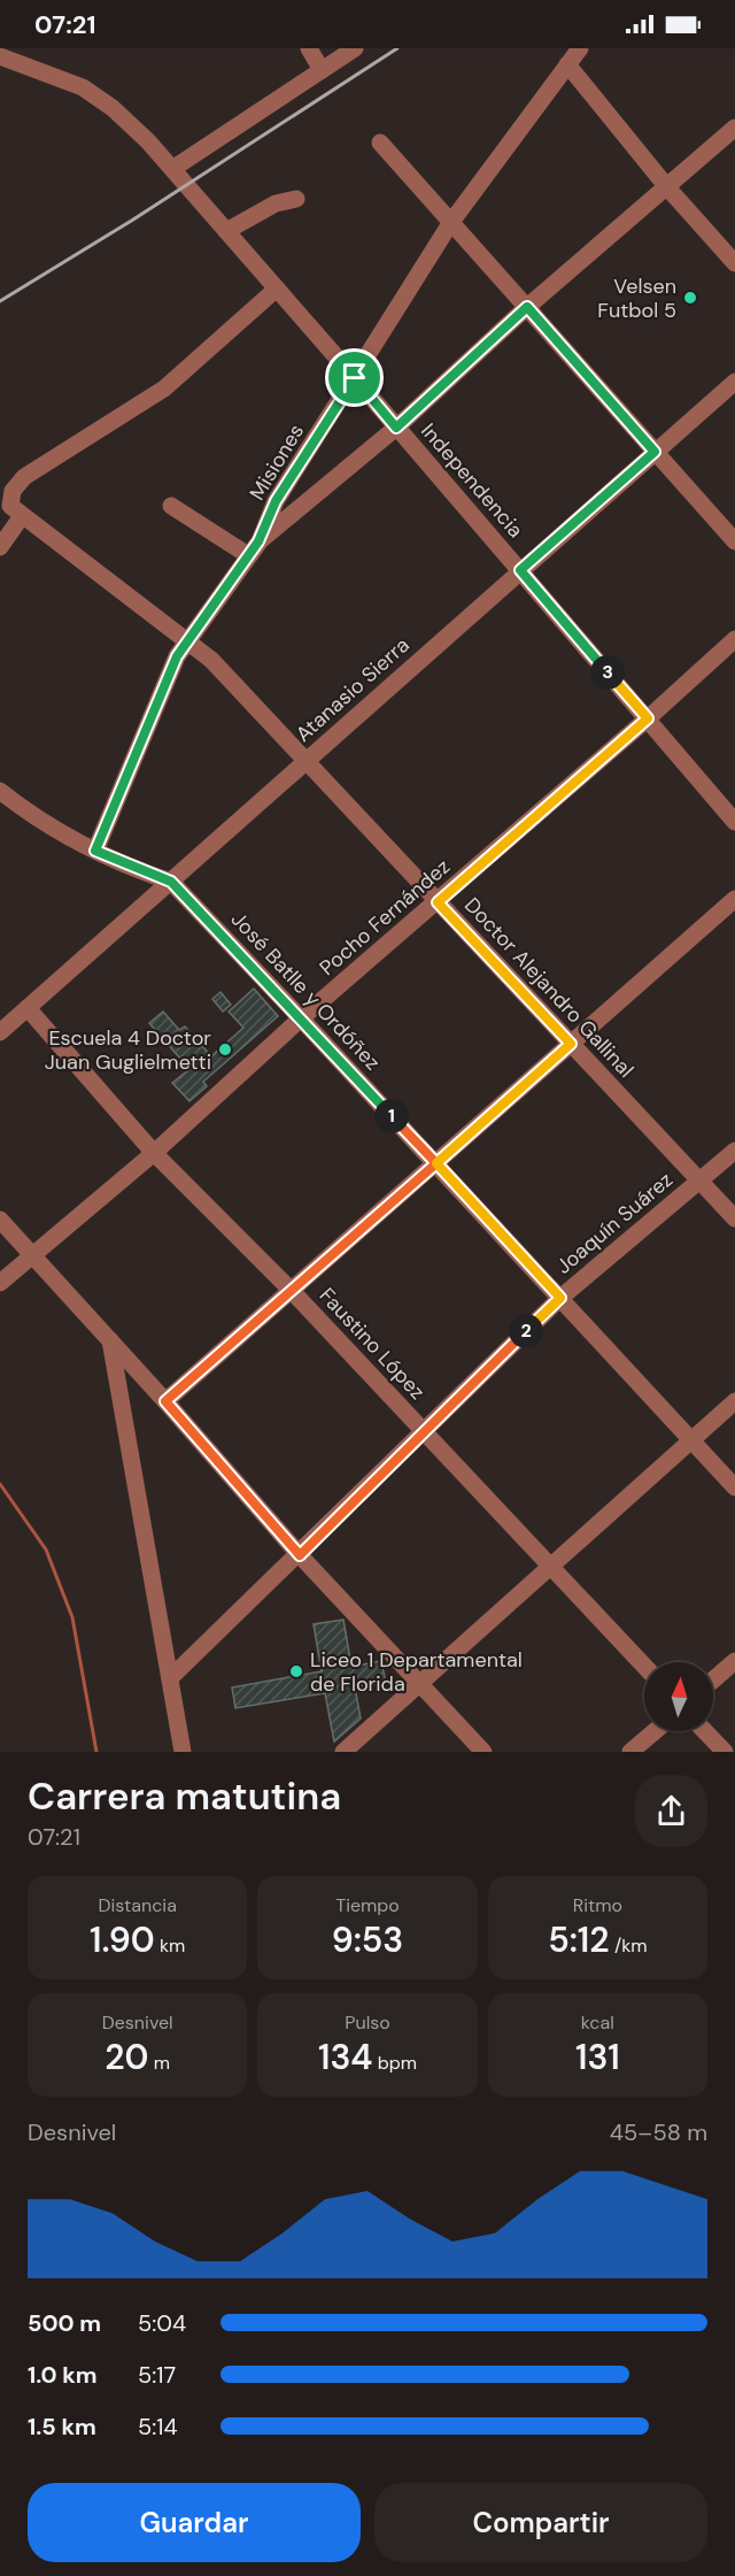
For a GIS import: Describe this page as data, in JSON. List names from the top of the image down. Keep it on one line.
{"streets":{"street":["Misiones","Independencia","Atanasio Sierra","Pocho Fernández","Doctor Alejandro Gallinal","José Batlle y Ordóñez","Joaquín Suárez","Faustino López"]},"crossings":[["Misiones","Independencia"],["Misiones","Doctor Alejandro Gallinal"],["Misiones","José Batlle y Ordóñez"],["Independencia","Atanasio Sierra"],["Independencia","Pocho Fernández"],["Atanasio Sierra","Doctor Alejandro Gallinal"],["Atanasio Sierra","José Batlle y Ordóñez"],["Atanasio Sierra","Faustino López"],["Pocho Fernández","Doctor Alejandro Gallinal"],["Pocho Fernández","José Batlle y Ordóñez"],["Pocho Fernández","Faustino López"],["Doctor Alejandro Gallinal","Joaquín Suárez"],["José Batlle y Ordóñez","Joaquín Suárez"],["Joaquín Suárez","Faustino López"]],"places":["Velsen Futbol 5","Escuela 4 Doctor Juan Guglielmetti","Liceo 1 Departamental de Florida"],"north":"top","page":{"status":"07:21","pins":["3","1","2"],"heading":["Carrera matutina","07:21"],"stats":[["Distancia","1.90 km"],["Tiempo","9:53"],["Ritmo","5:12 /km"],["Desnivel","20 m"],["Pulso","134 bpm"],["kcal","131"]],"chart":["Desnivel","45–58 m"],"list":[{"name":"500 m","note":"5:04"},{"name":"1.0 km","note":"5:17"},{"name":"1.5 km","note":"5:14"}],"buttons":["Guardar","Compartir"]}}
